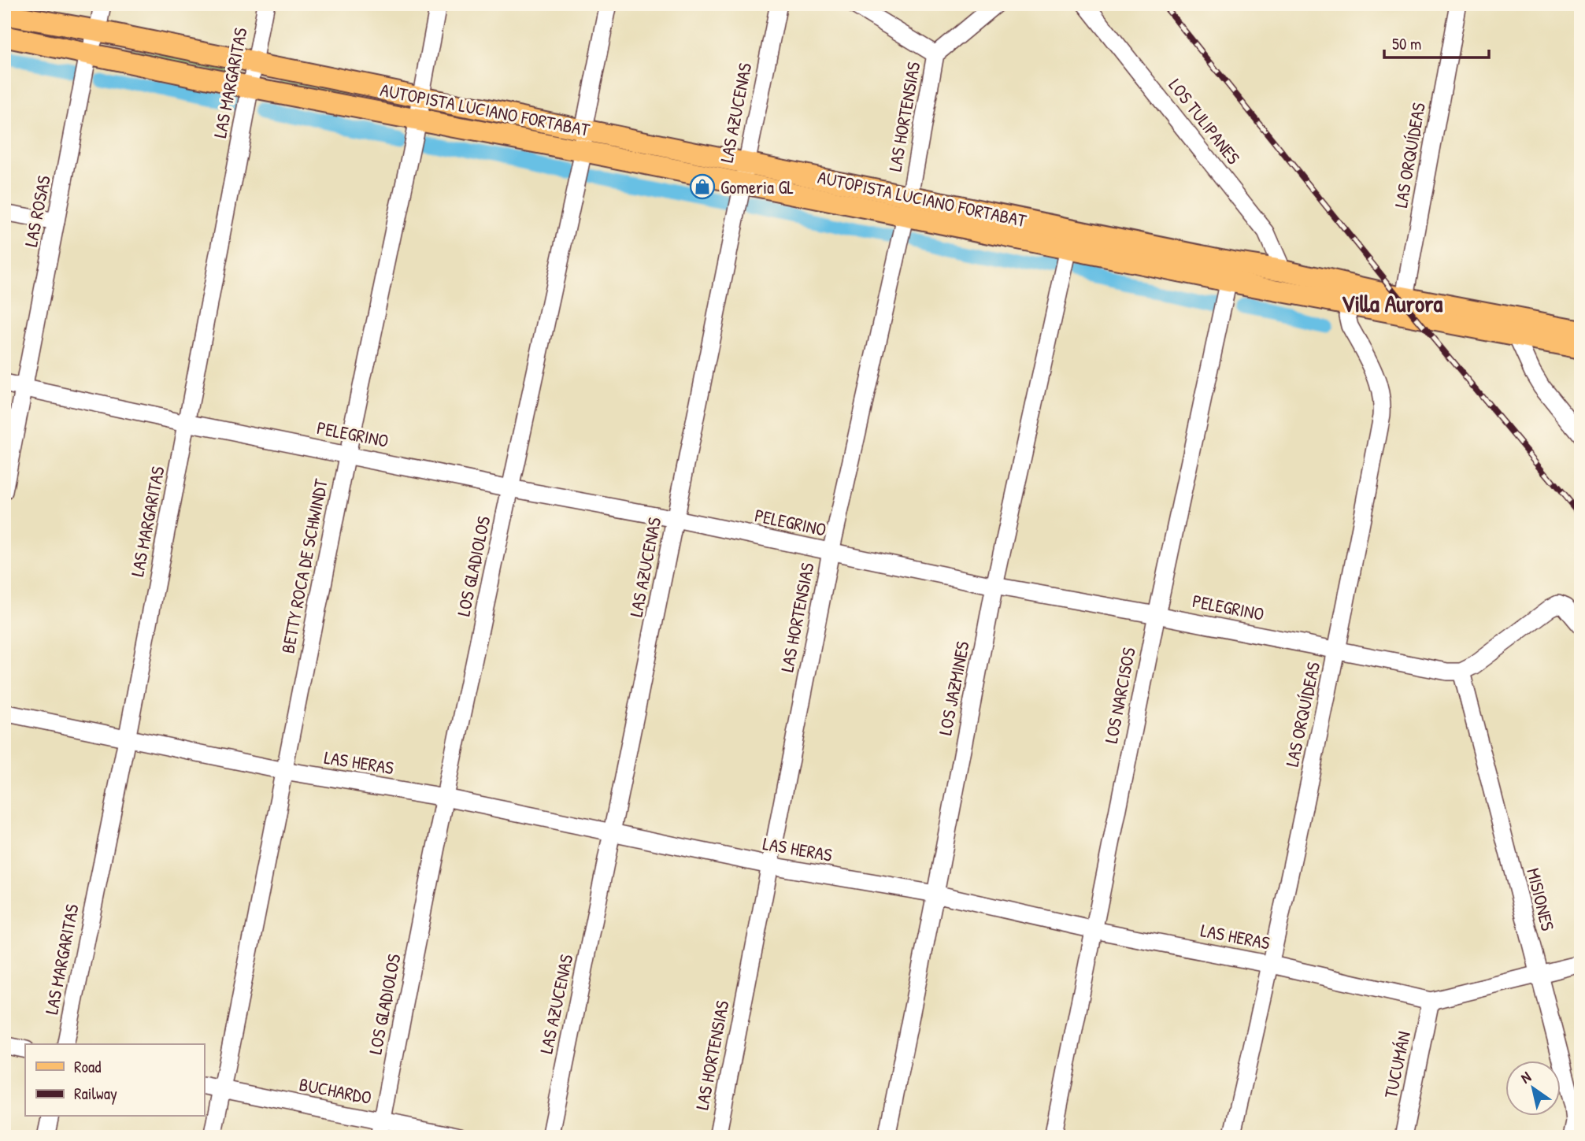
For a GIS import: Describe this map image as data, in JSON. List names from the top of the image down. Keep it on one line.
{"streets":{"main road":["AUTOPISTA LUCIANO FORTABAT"],"street":["LAS MARGARITAS","LAS AZUCENAS","LAS HORTENSIAS","LOS TULIPANES","LAS ORQUÍDEAS","LAS ROSAS","PELEGRINO","BETTY ROCA DE SCHWINDT","LOS GLADIOLOS","LOS JAZMINES","LOS NARCISOS","LAS HERAS","MISIONES","TUCUMÁN","BUCHARDO"]},"crossings":[["LAS MARGARITAS","AUTOPISTA LUCIANO FORTABAT"],["LAS MARGARITAS","PELEGRINO"],["LAS MARGARITAS","LAS HERAS"],["AUTOPISTA LUCIANO FORTABAT","LAS AZUCENAS"],["AUTOPISTA LUCIANO FORTABAT","LAS HORTENSIAS"],["AUTOPISTA LUCIANO FORTABAT","LOS TULIPANES"],["AUTOPISTA LUCIANO FORTABAT","LAS ORQUÍDEAS"],["AUTOPISTA LUCIANO FORTABAT","LAS ROSAS"],["AUTOPISTA LUCIANO FORTABAT","BETTY ROCA DE SCHWINDT"],["AUTOPISTA LUCIANO FORTABAT","LOS GLADIOLOS"],["AUTOPISTA LUCIANO FORTABAT","LOS JAZMINES"],["AUTOPISTA LUCIANO FORTABAT","LOS NARCISOS"],["LAS AZUCENAS","PELEGRINO"],["LAS AZUCENAS","LAS HERAS"],["LAS HORTENSIAS","PELEGRINO"],["LAS HORTENSIAS","LAS HERAS"],["LAS ORQUÍDEAS","PELEGRINO"],["LAS ORQUÍDEAS","LAS HERAS"],["LAS ROSAS","PELEGRINO"],["PELEGRINO","BETTY ROCA DE SCHWINDT"],["PELEGRINO","LOS GLADIOLOS"],["PELEGRINO","LOS JAZMINES"],["PELEGRINO","LOS NARCISOS"],["PELEGRINO","MISIONES"],["BETTY ROCA DE SCHWINDT","LAS HERAS"],["BETTY ROCA DE SCHWINDT","BUCHARDO"],["LOS GLADIOLOS","LAS HERAS"],["LOS GLADIOLOS","BUCHARDO"],["LOS JAZMINES","LAS HERAS"],["LOS NARCISOS","LAS HERAS"],["LAS HERAS","MISIONES"],["LAS HERAS","TUCUMÁN"]],"districts":["Villa Aurora"],"places":{"shop":["Gomeria GL"]},"legend":["Road","Railway"],"scale_bar":"50 m","north":"top left"}
